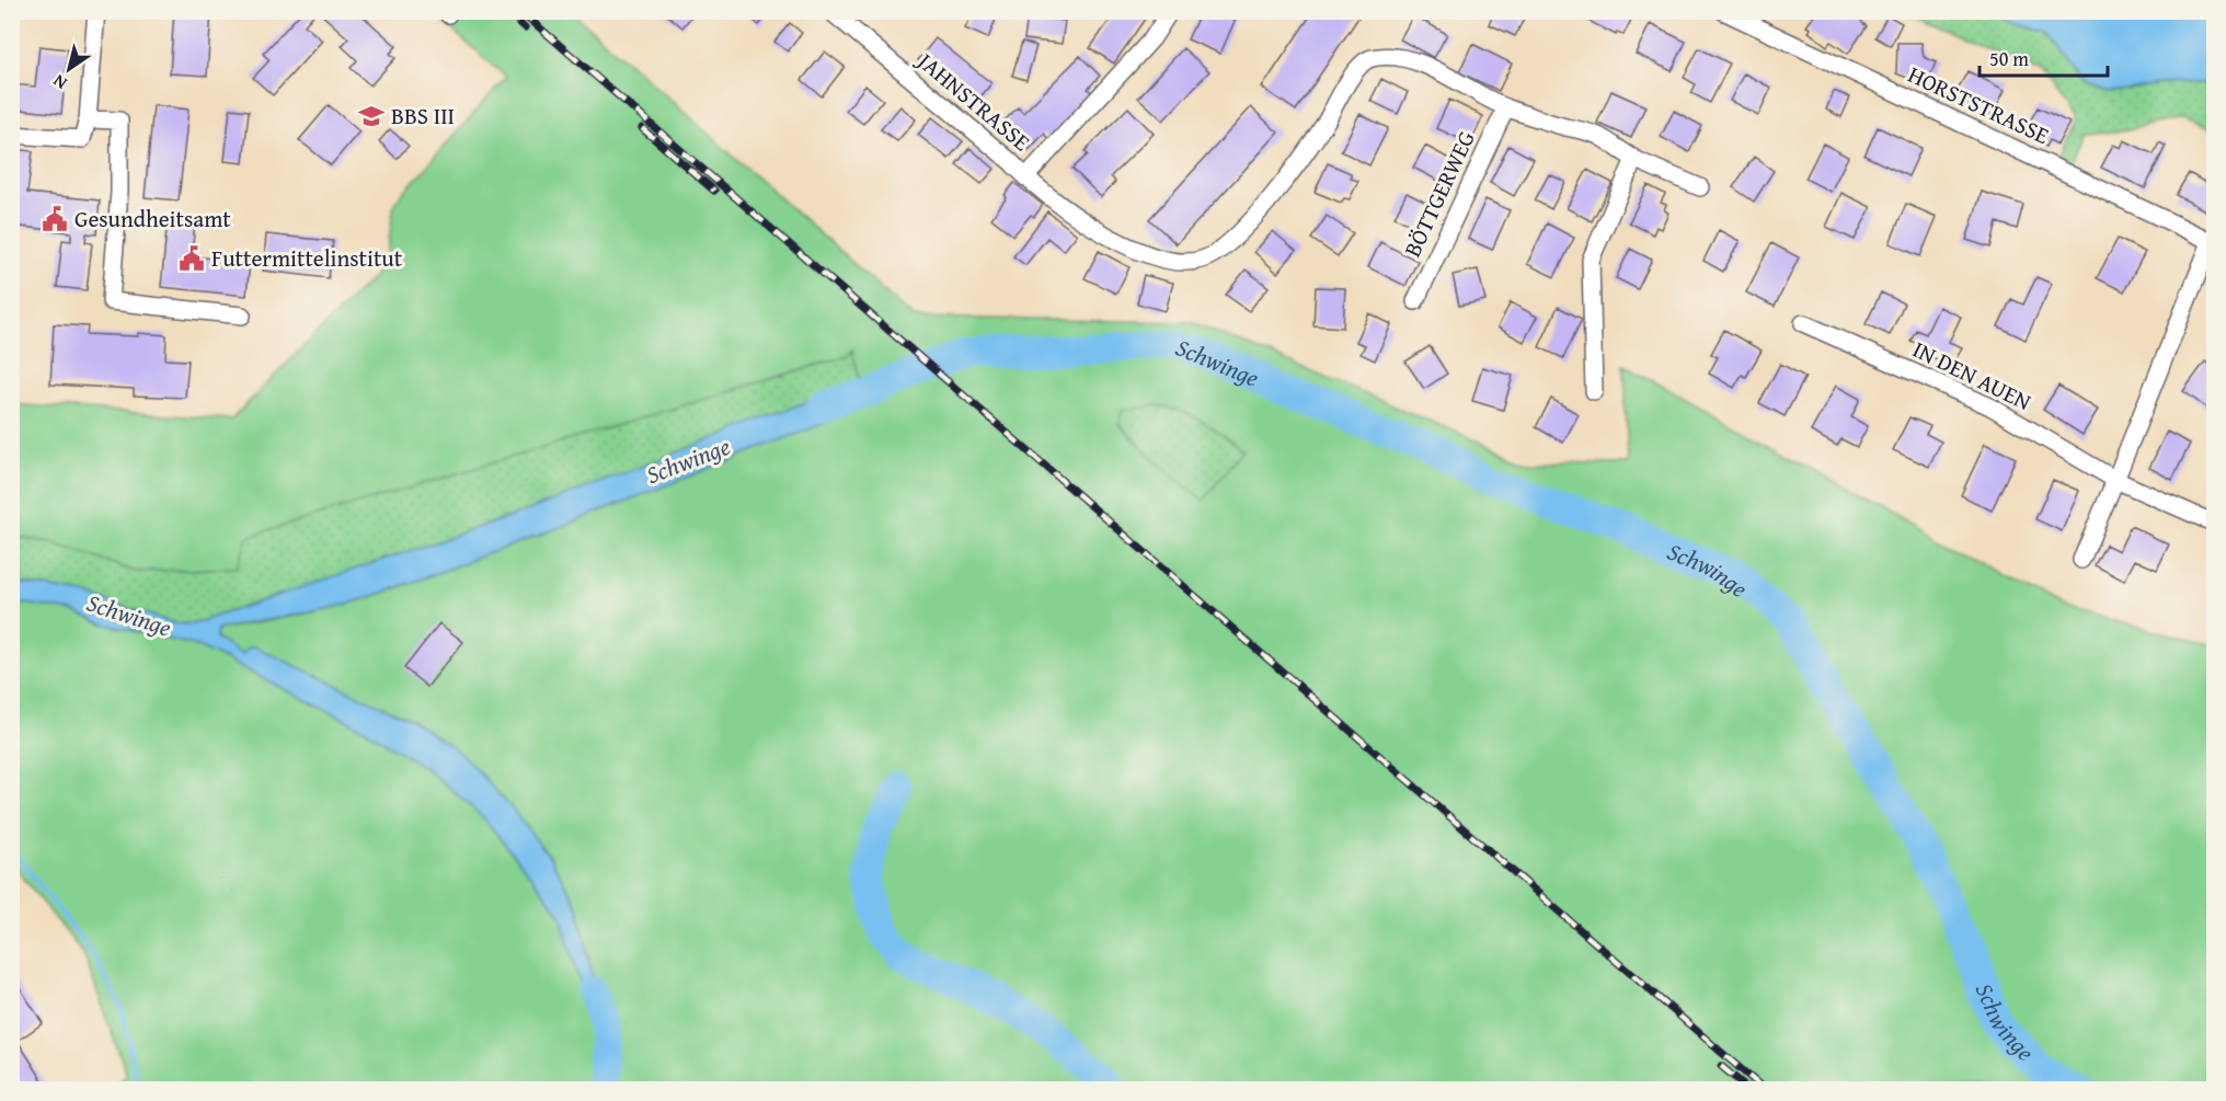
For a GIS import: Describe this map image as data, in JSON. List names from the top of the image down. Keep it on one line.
{"streets":{"street":["JAHNSTRASSE","HORSTSTRASSE","BÖTTGERWEG","IN DEN AUEN"]},"crossings":[["JAHNSTRASSE","BÖTTGERWEG"]],"water":["Schwinge"],"places":{"school or university":["BBS III"],"public building":["Gesundheitsamt","Futtermittelinstitut"]},"scale_bar":"50 m","north":"bottom left"}
